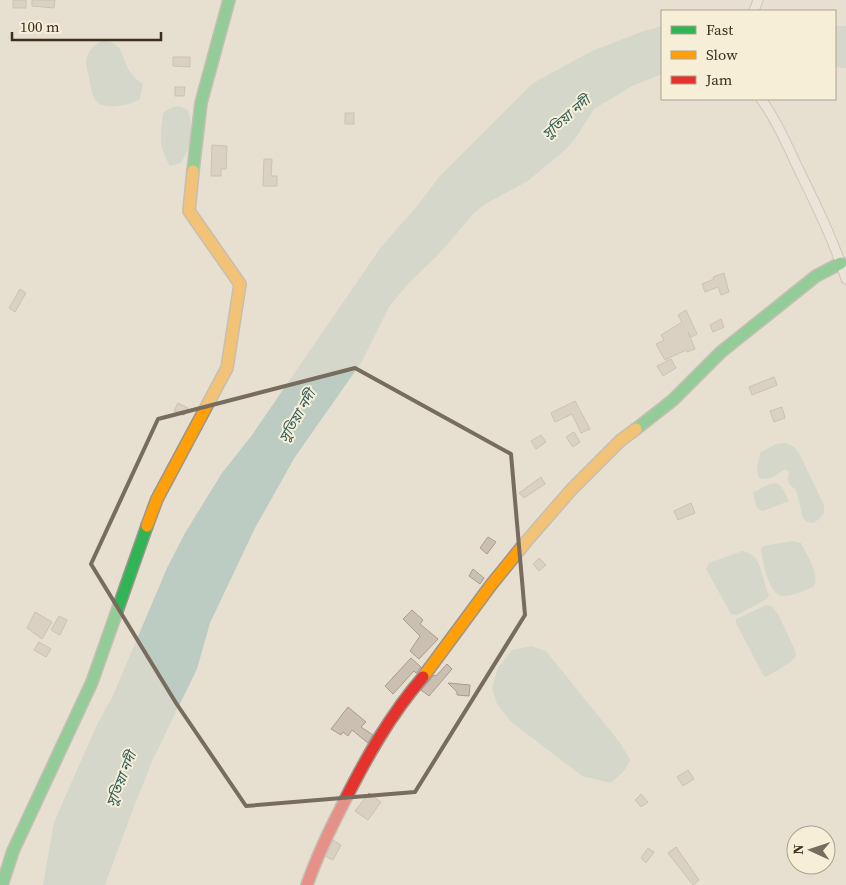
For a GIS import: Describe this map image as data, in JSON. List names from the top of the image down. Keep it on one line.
{"water":["সুতিয়া নদী"],"legend":["Fast","Slow","Jam"],"scale_bar":"100 m","north":"left"}
